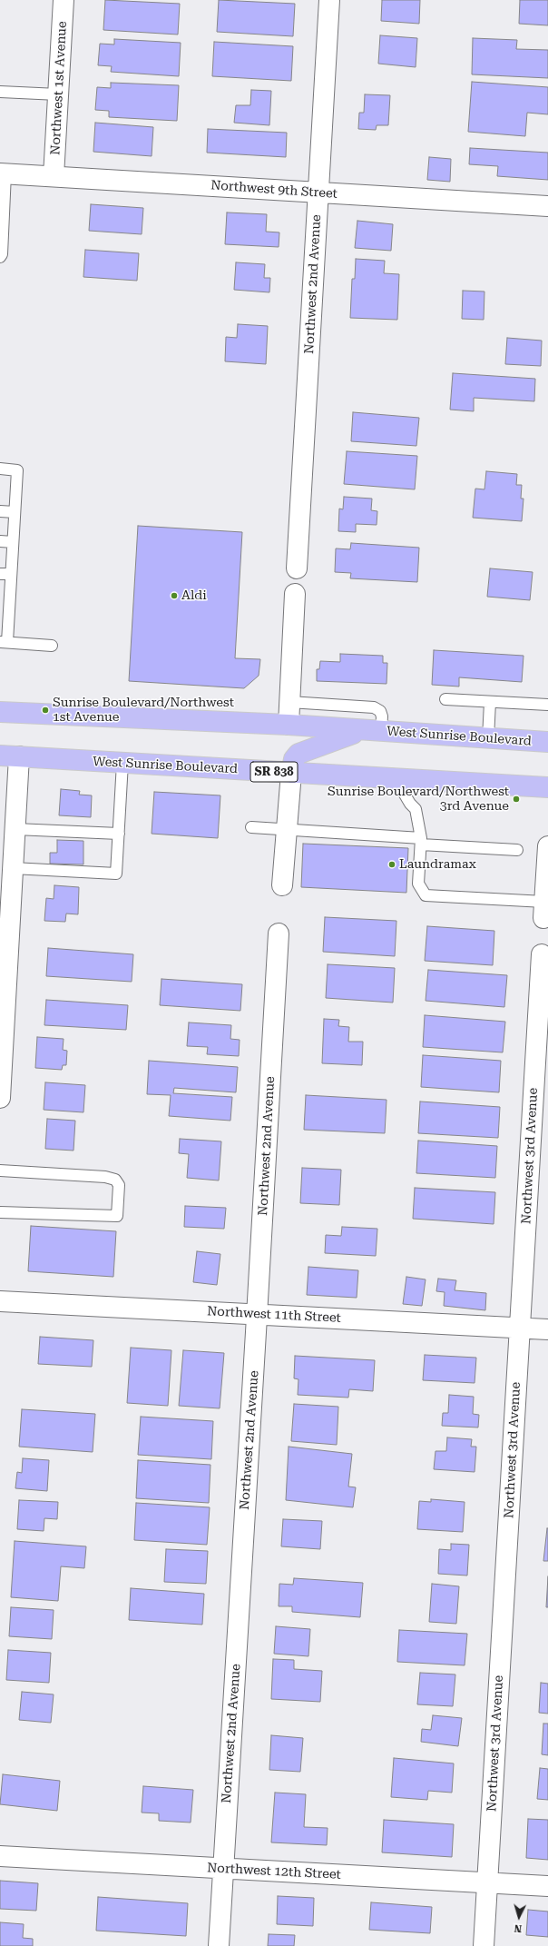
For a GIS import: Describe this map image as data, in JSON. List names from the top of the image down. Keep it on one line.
{"streets":{"main road":["West Sunrise Boulevard","SR 838"],"street":["Northwest 1st Avenue","Northwest 9th Street","Northwest 2nd Avenue","Northwest 3rd Avenue","Northwest 11th Street","Northwest 12th Street"]},"crossings":[["Northwest 1st Avenue","Northwest 9th Street"],["Northwest 9th Street","Northwest 2nd Avenue"],["Northwest 2nd Avenue","Northwest 11th Street"],["Northwest 2nd Avenue","Northwest 12th Street"],["Northwest 3rd Avenue","Northwest 11th Street"],["Northwest 3rd Avenue","Northwest 12th Street"]],"places":["Aldi","Sunrise Boulevard/Northwest 1st Avenue","Sunrise Boulevard/Northwest 3rd Avenue","Laundramax"],"north":"bottom"}
